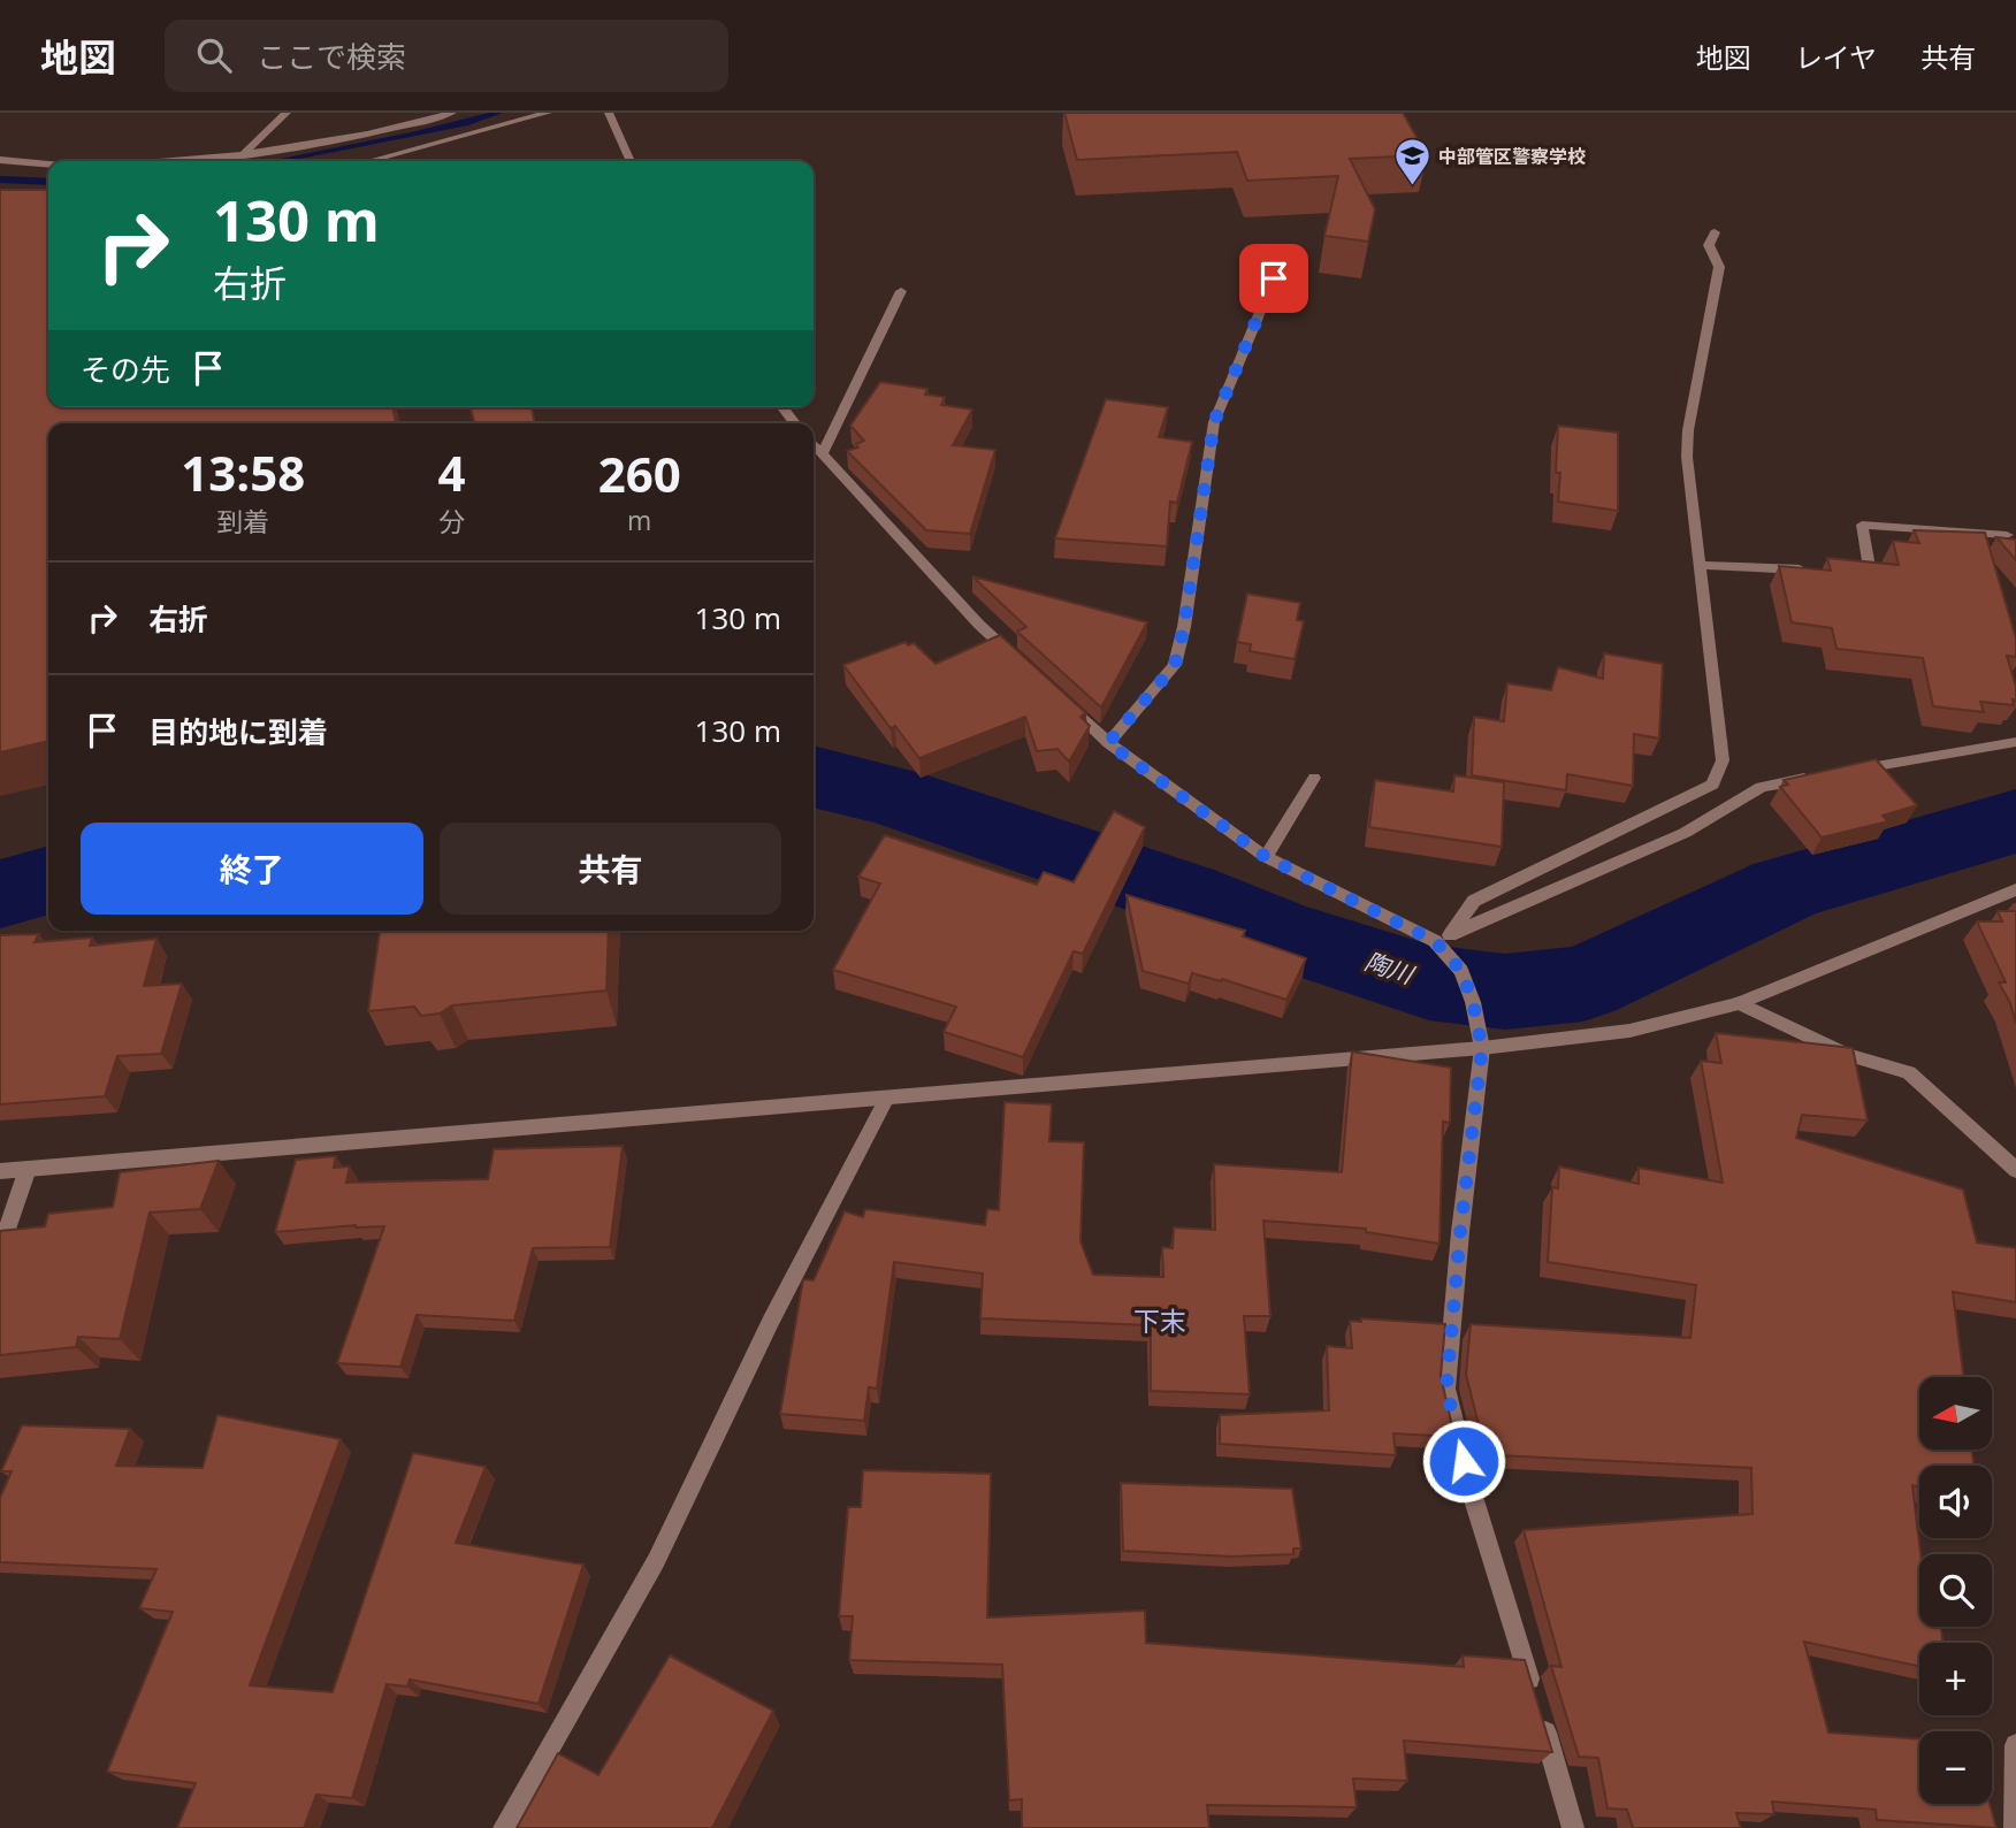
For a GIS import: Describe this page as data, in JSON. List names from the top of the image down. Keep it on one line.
{"districts":["下末"],"water":["陶川"],"places":{"school or university":["中部管区警察学校"]},"north":"left","page":{"header":"地図","search":"ここで検索","nav":["地図","レイヤ","共有"],"turn":["130 m","右折"],"then":"その先","eta":["13:58","到着","4","分","260","m"],"list":[{"name":"右折","value":"130 m"},{"name":"目的地に到着","value":"130 m"}],"buttons":["終了","共有"],"map_buttons":["+","−"]}}
